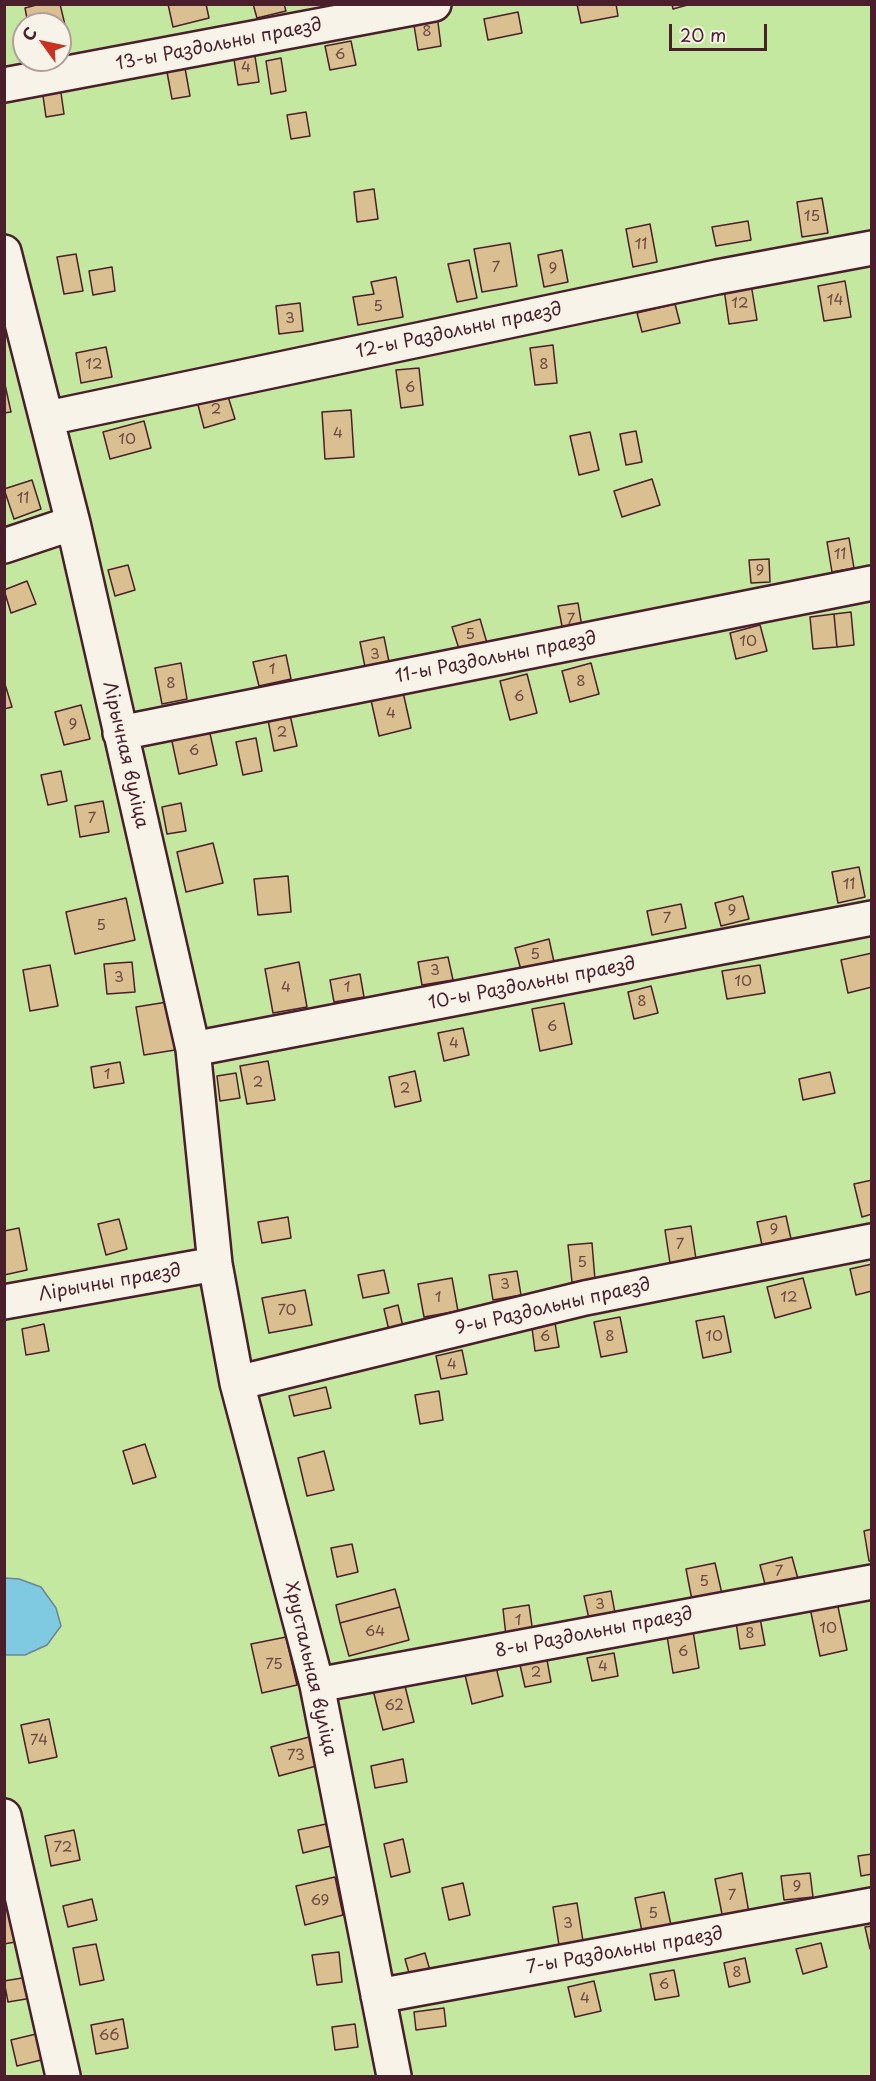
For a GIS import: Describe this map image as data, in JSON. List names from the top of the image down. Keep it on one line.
{"streets":{"street":["13-ы Раздольны праезд","12-ы Раздольны праезд","11-ы Раздольны праезд","Лірычная вуліца","10-ы Раздольны праезд","Лірычны праезд","9-ы Раздольны праезд","8-ы Раздольны праезд","Хрустальная вуліца","7-ы Раздольны праезд"]},"crossings":[["12-ы Раздольны праезд","Лірычная вуліца"],["11-ы Раздольны праезд","Лірычная вуліца"],["Лірычная вуліца","10-ы Раздольны праезд"],["Лірычная вуліца","Лірычны праезд"],["Лірычная вуліца","Хрустальная вуліца"],["Лірычны праезд","Хрустальная вуліца"],["9-ы Раздольны праезд","Хрустальная вуліца"],["8-ы Раздольны праезд","Хрустальная вуліца"],["Хрустальная вуліца","7-ы Раздольны праезд"]],"house_numbers":["8","6","4","15","11","7","9","14","12","5","3","12","8","6","2","4","10","11","11","9","7","5","10","3","1","8","8","6","4","9","2","6","7","11","9","7","5","5","3","3","10","4","1","8","6","4","1","2","2","9","7","5","3","1","12","70","6","8","10","4","7","5","3","1","10","64","8","6","75","4","2","62","74","73","72","9","7","69","5","3","8","6","4","66"],"scale_bar":"20 m","north":"top left"}
